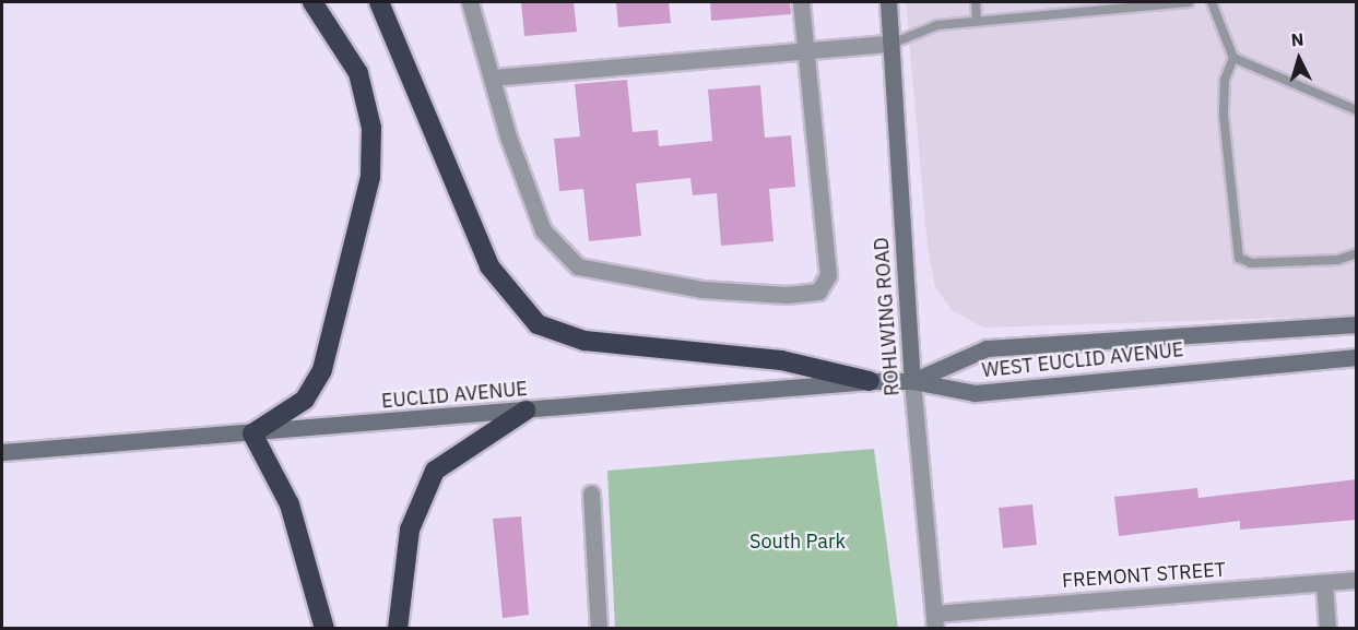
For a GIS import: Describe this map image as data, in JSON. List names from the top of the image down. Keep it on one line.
{"streets":{"main road":["ROHLWING ROAD","WEST EUCLID AVENUE","EUCLID AVENUE"],"street":["FREMONT STREET"]},"crossings":[["ROHLWING ROAD","WEST EUCLID AVENUE"],["ROHLWING ROAD","EUCLID AVENUE"],["ROHLWING ROAD","FREMONT STREET"],["WEST EUCLID AVENUE","EUCLID AVENUE"]],"parks":["South Park"],"north":"top"}
